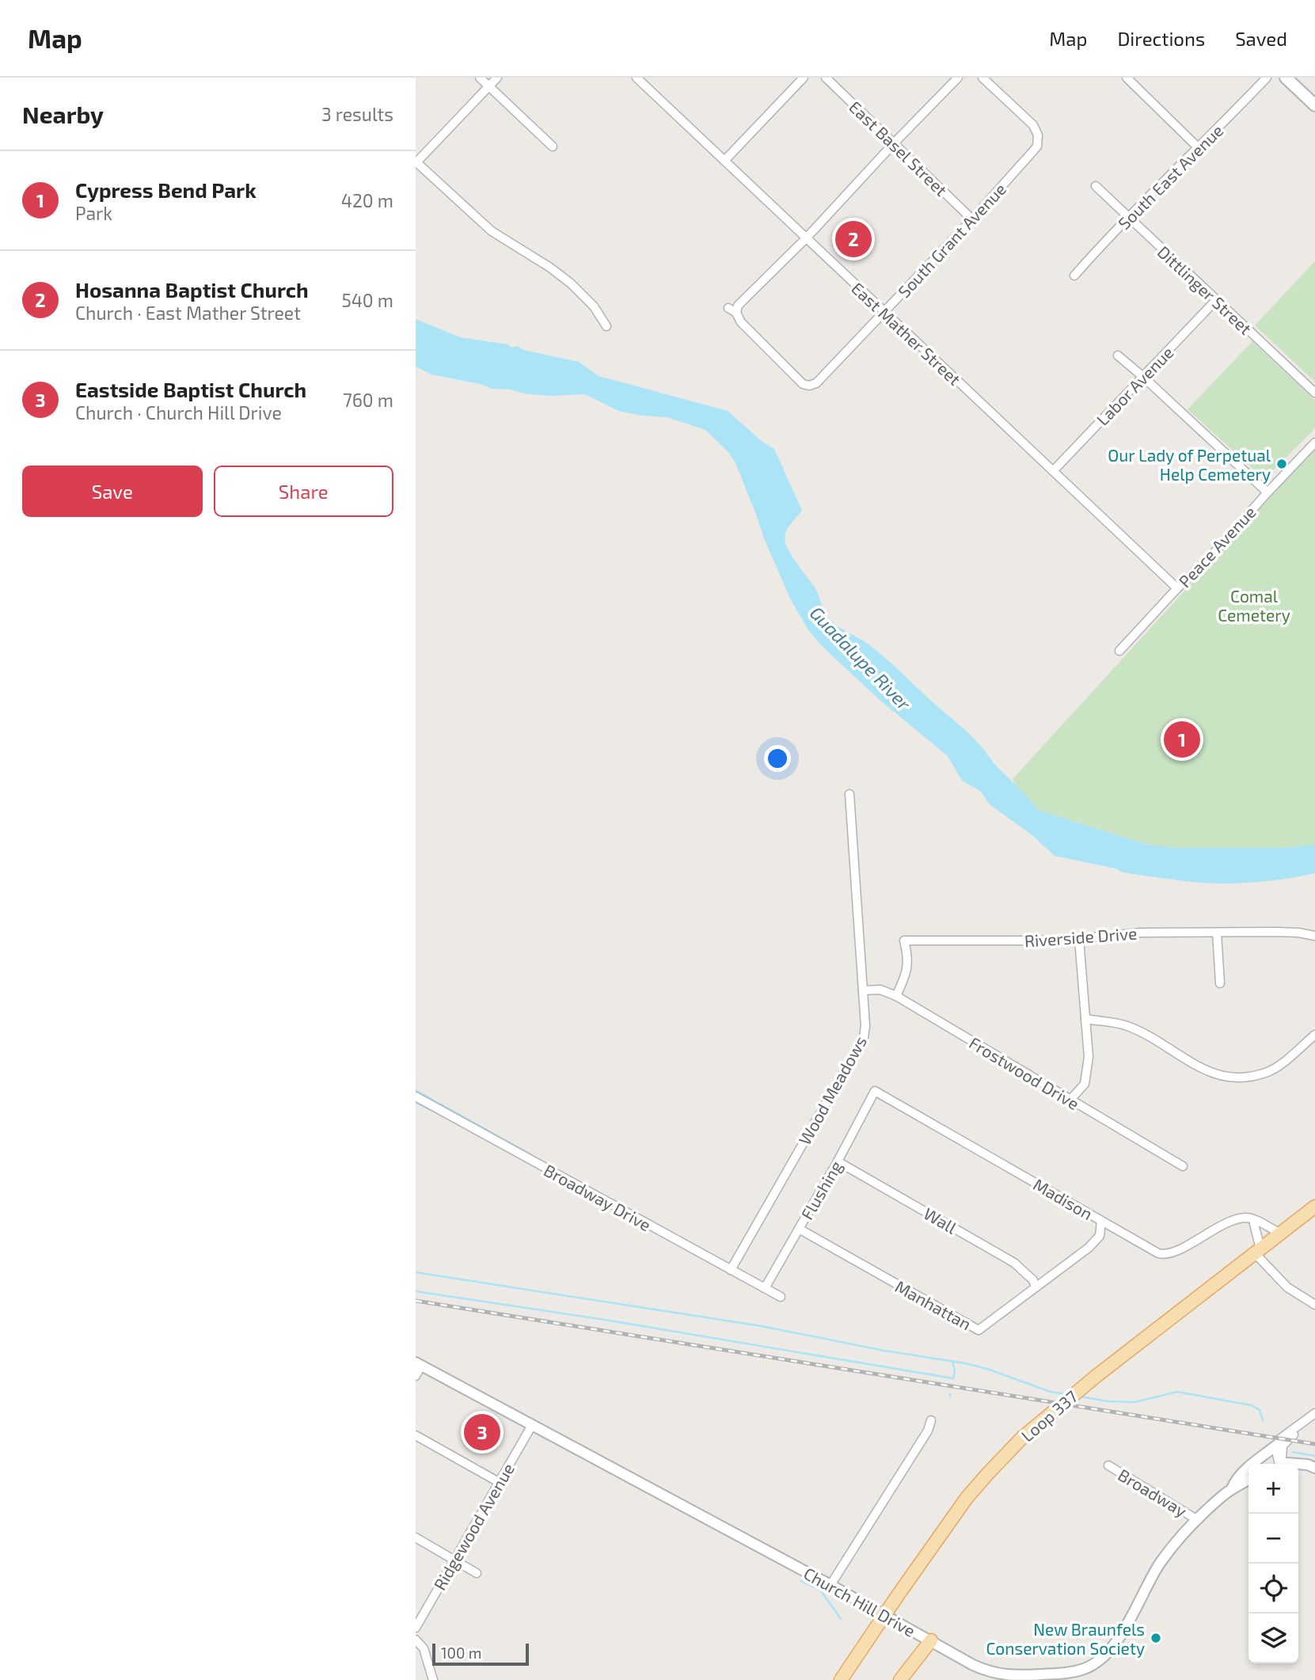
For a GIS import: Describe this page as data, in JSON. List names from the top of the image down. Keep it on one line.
{"streets":{"main road":["Loop 337"],"street":["East Basel Street","South East Avenue","South Grant Avenue","Dittlinger Street","East Mather Street","Labor Avenue","Peace Avenue","Riverside Drive","Frostwood Drive","Wood Meadows","Flushing","Broadway Drive","Madison","Wall","Manhattan","Broadway","Ridgewood Avenue","Church Hill Drive"]},"crossings":[["East Basel Street","South Grant Avenue"],["South East Avenue","Dittlinger Street"],["South Grant Avenue","East Mather Street"],["Dittlinger Street","Labor Avenue"],["East Mather Street","Labor Avenue"],["East Mather Street","Peace Avenue"],["Riverside Drive","Frostwood Drive"],["Frostwood Drive","Wood Meadows"],["Wood Meadows","Broadway Drive"],["Flushing","Broadway Drive"],["Flushing","Madison"],["Flushing","Wall"],["Flushing","Manhattan"],["Madison","Manhattan"],["Wall","Manhattan"],["Broadway","Church Hill Drive"],["Ridgewood Avenue","Church Hill Drive"]],"water":["Guadalupe River"],"parks":["Comal Cemetery"],"places":["Our Lady of Perpetual Help Cemetery","New Braunfels Conservation Society"],"scale_bar":"100 m","page":{"header":"Map","nav":["Map","Directions","Saved"],"heading":["Nearby","3 results"],"list":[{"mark":"1","name":"Cypress Bend Park","note":"Park","value":"420 m"},{"mark":"2","name":"Hosanna Baptist Church","note":"Church · East Mather Street","value":"540 m"},{"mark":"3","name":"Eastside Baptist Church","note":"Church · Church Hill Drive","value":"760 m"}],"pins":["2","1","3"],"buttons":["Save","Share"],"map_buttons":["+","−"],"scale":"100 m"}}
